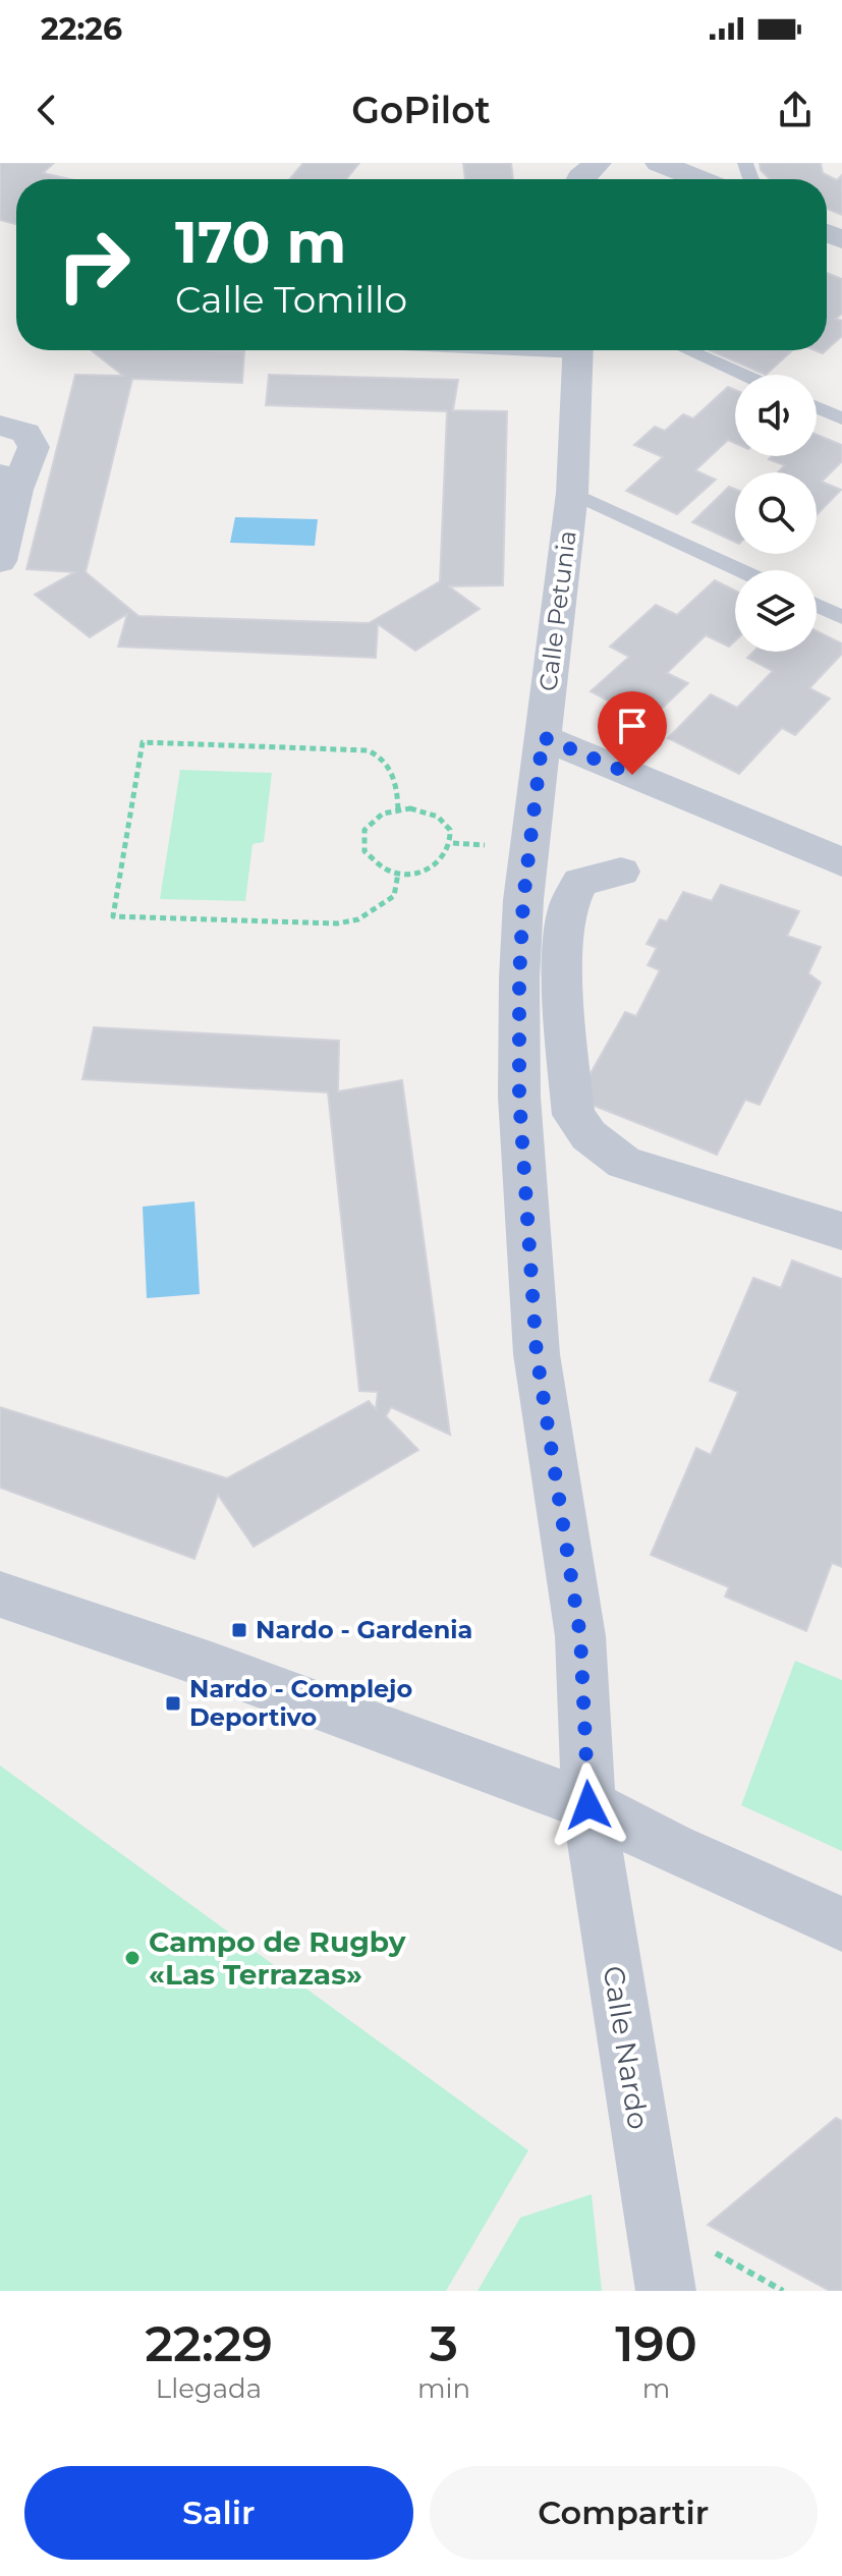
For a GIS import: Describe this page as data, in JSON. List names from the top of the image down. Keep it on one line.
{"streets":{"street":["Calle Petunia","Calle Nardo"]},"crossings":[["Calle Petunia","Calle Nardo"]],"places":{"transit":["Nardo - Gardenia","Nardo - Complejo Deportivo"],"other":["Campo de Rugby «Las Terrazas»"]},"page":{"status":"22:26","header":"GoPilot","turn":["170 m","Calle Tomillo"],"eta":["22:29","Llegada","3","min","190","m"],"buttons":["Salir","Compartir"]}}
